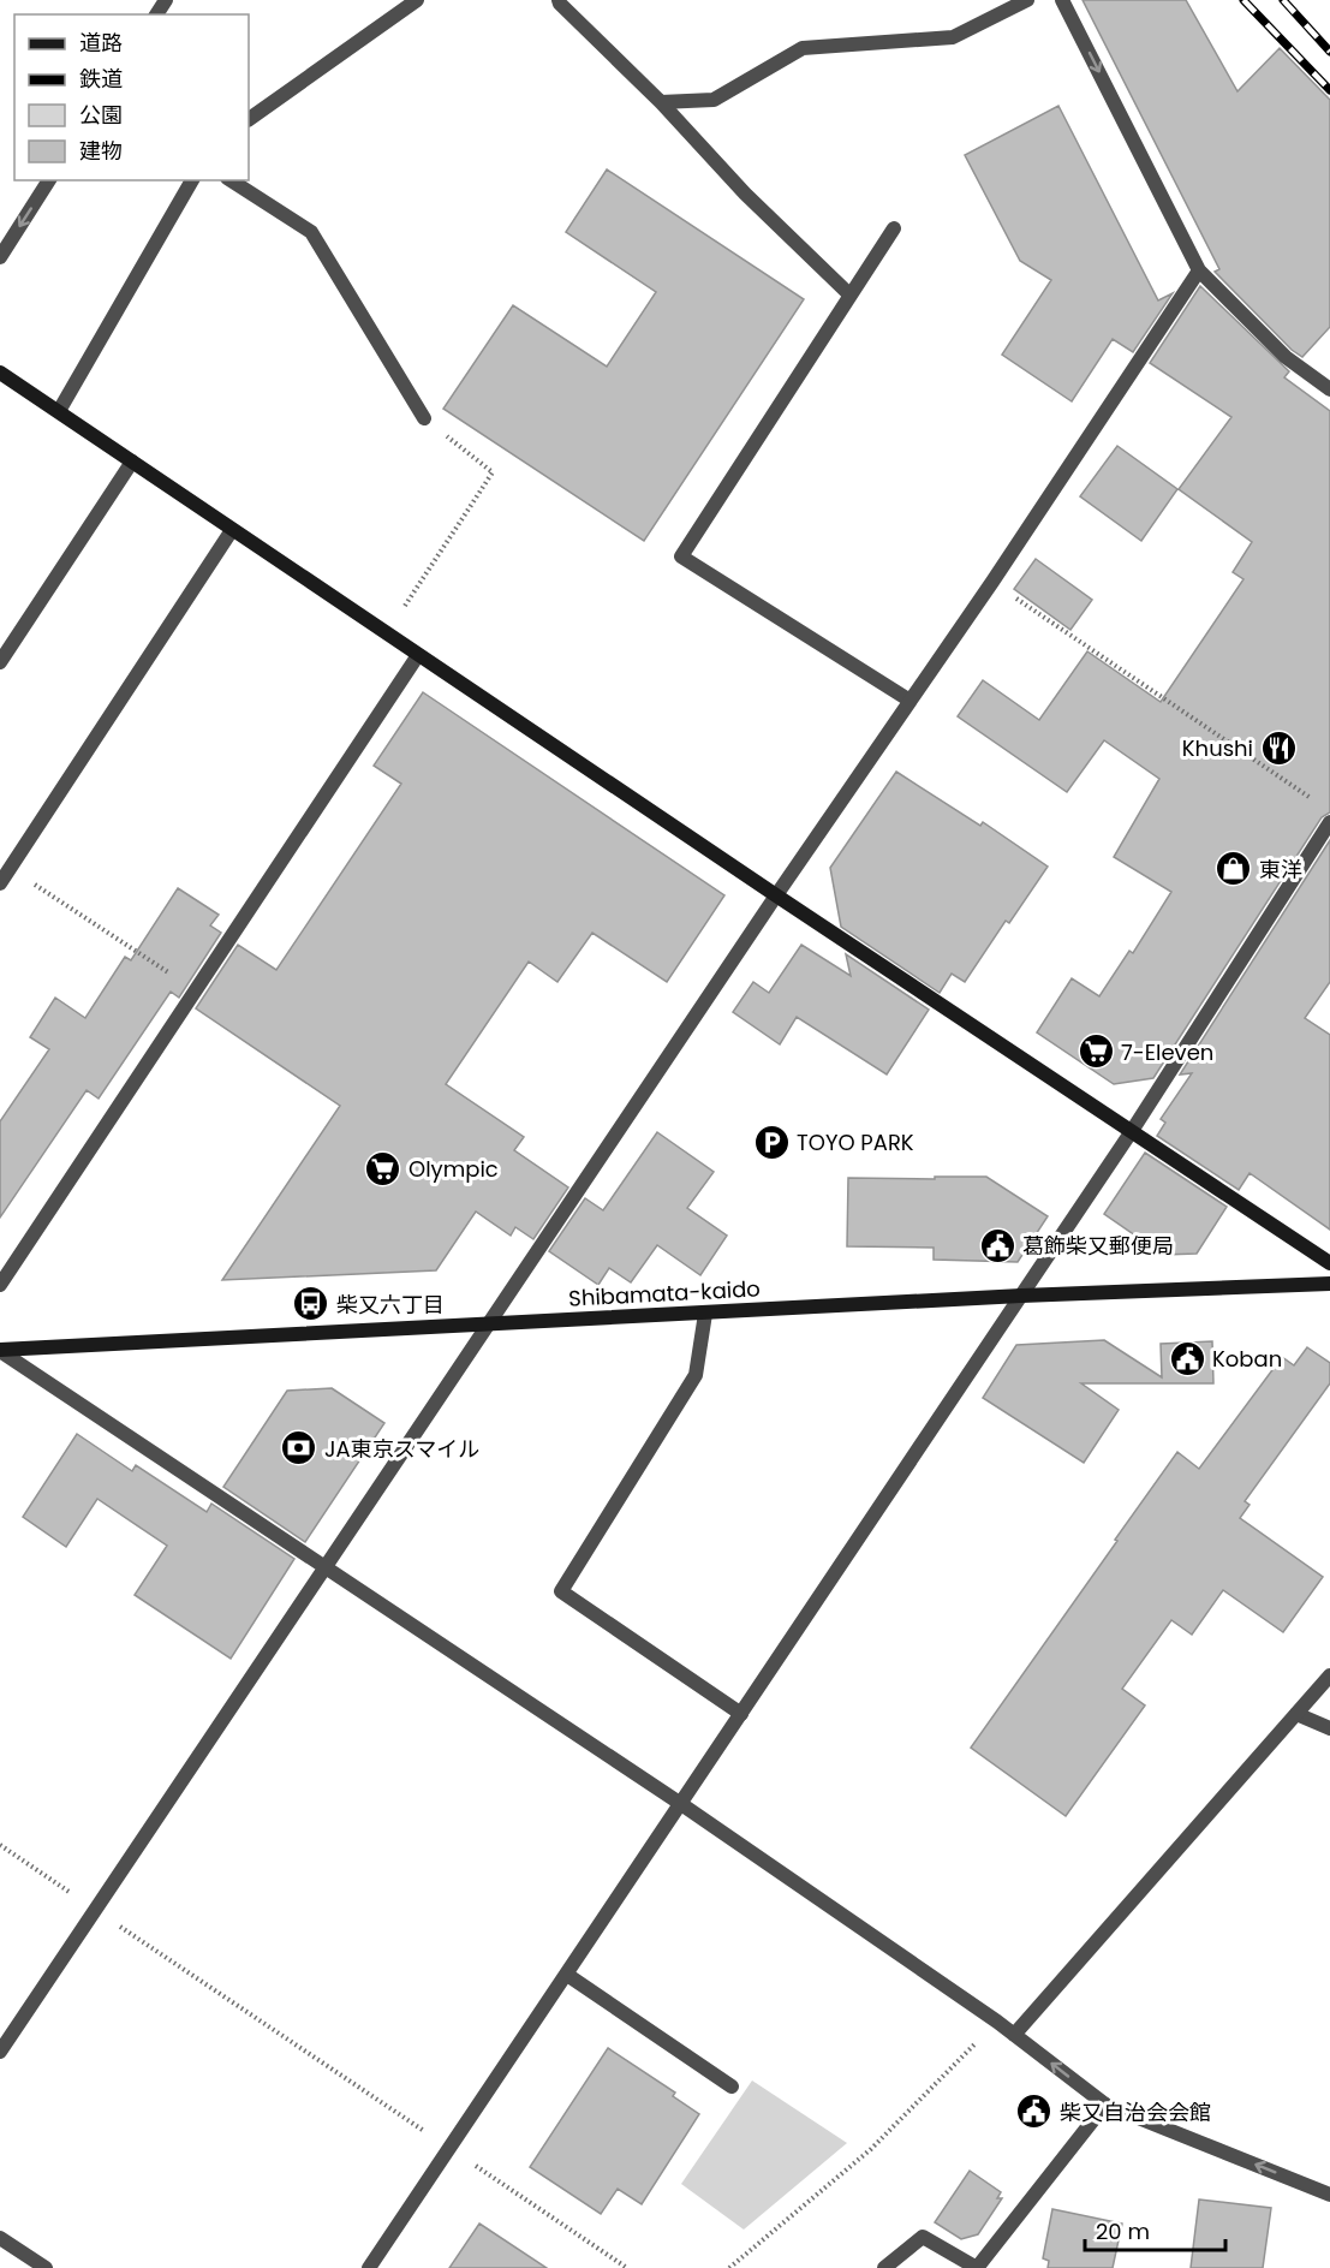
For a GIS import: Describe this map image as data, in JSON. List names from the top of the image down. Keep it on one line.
{"streets":{"street":["Shibamata-kaido"]},"places":{"restaurant":["Khushi"],"shop":["東洋"],"supermarket":["7-Eleven","Olympic"],"parking":["TOYO PARK"],"public building":["葛飾柴又郵便局","Koban","柴又自治会会館"],"bus stop":["柴又六丁目"],"bank":["JA東京スマイル"]},"legend":["道路","鉄道","公園","建物"],"scale_bar":"20 m"}
